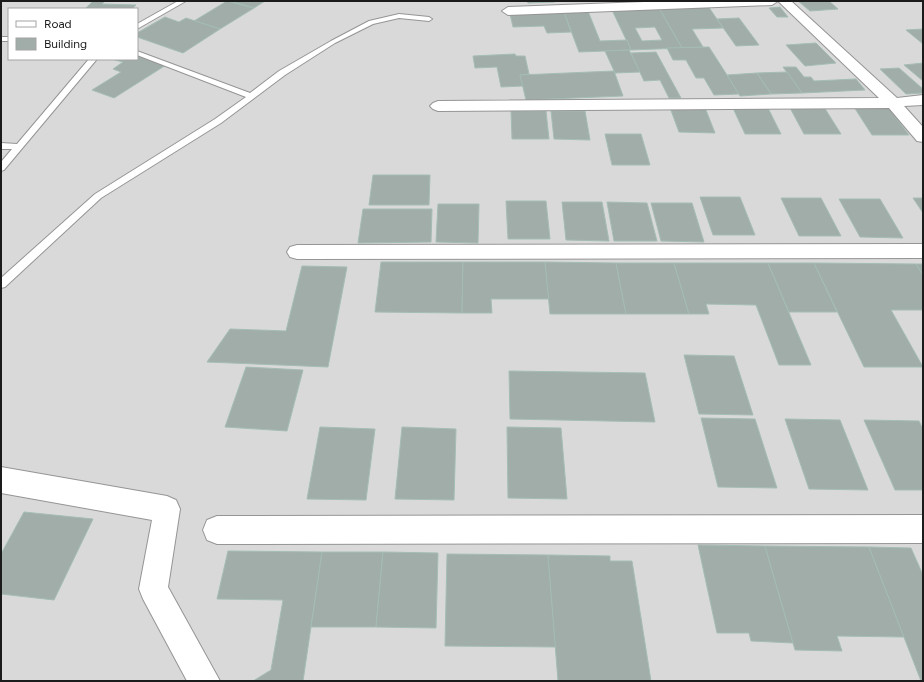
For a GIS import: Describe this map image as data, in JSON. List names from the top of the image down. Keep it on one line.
{"legend":["Road","Building"]}
